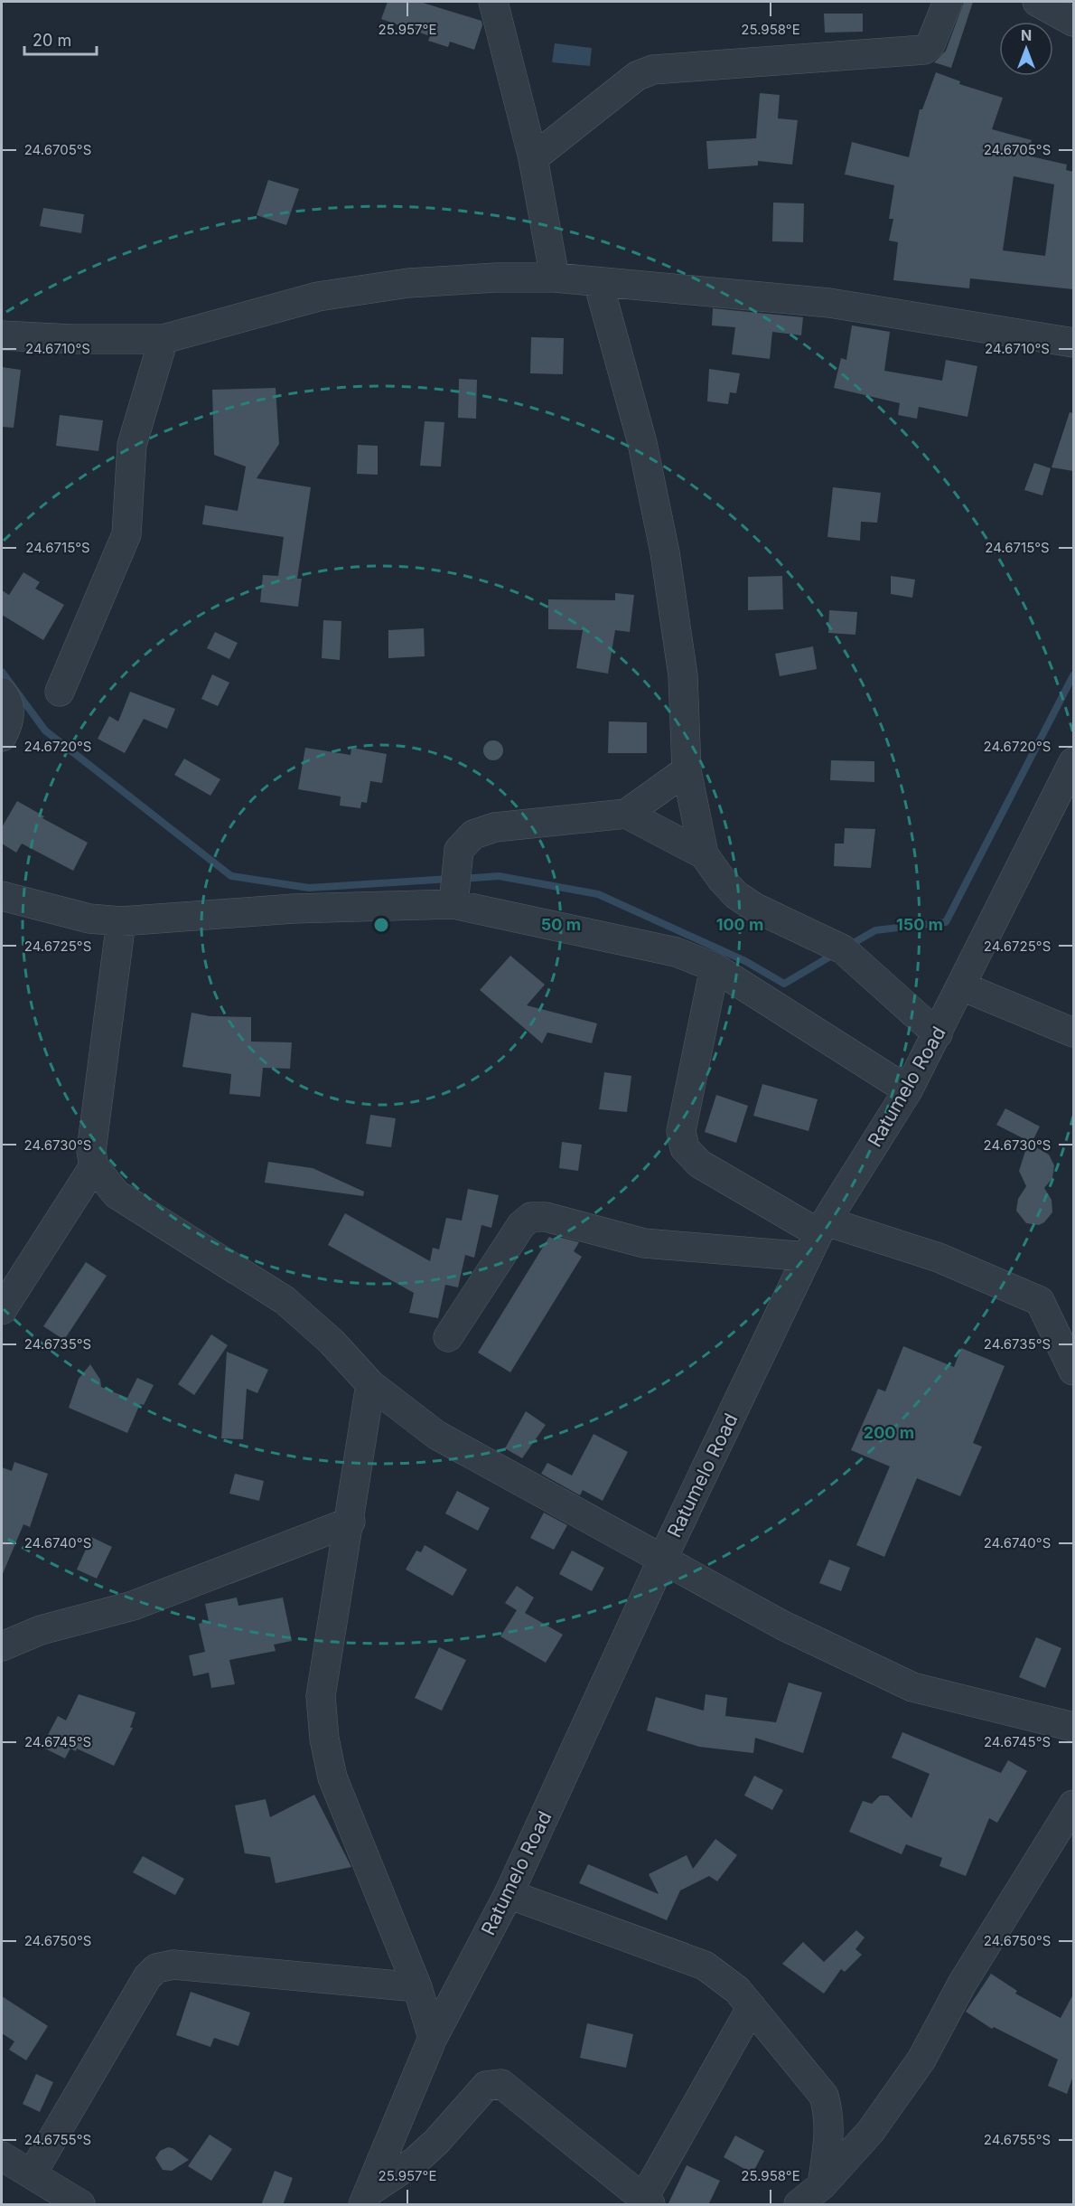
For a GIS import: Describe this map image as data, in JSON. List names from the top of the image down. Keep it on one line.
{"streets":{"street":["Ratumelo Road"]},"scale_bar":"20 m","north":"top","coordinates":["25.957°E","25.958°E","24.6705°S","24.6710°S","24.6715°S","24.6720°S","24.6725°S","24.6730°S","24.6735°S","24.6740°S","24.6745°S","24.6750°S","24.6755°S"],"rings":["50 m","100 m","150 m","200 m"]}
